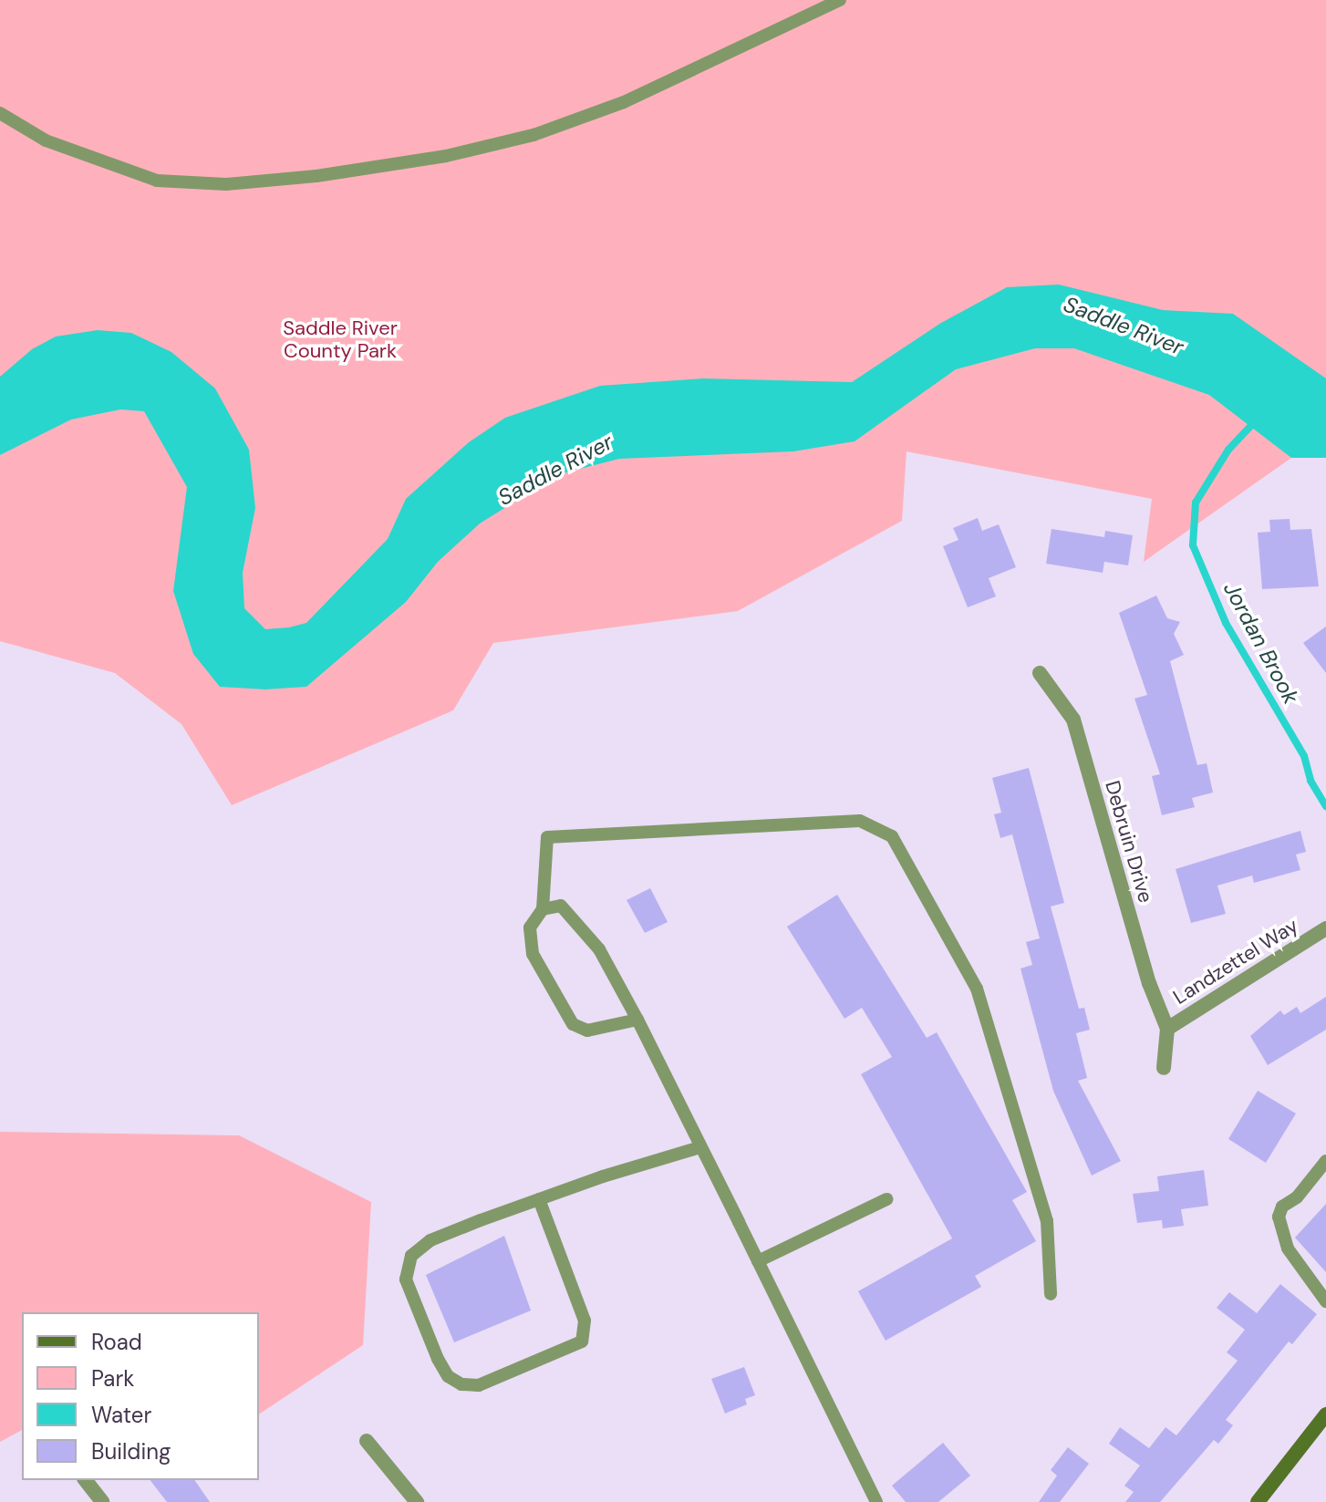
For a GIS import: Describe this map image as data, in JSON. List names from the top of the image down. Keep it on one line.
{"streets":{"street":["Debruin Drive","Landzettel Way"]},"crossings":[["Debruin Drive","Landzettel Way"]],"water":["Saddle River","Jordan Brook"],"parks":["Saddle River County Park"],"legend":["Road","Park","Water","Building"]}
